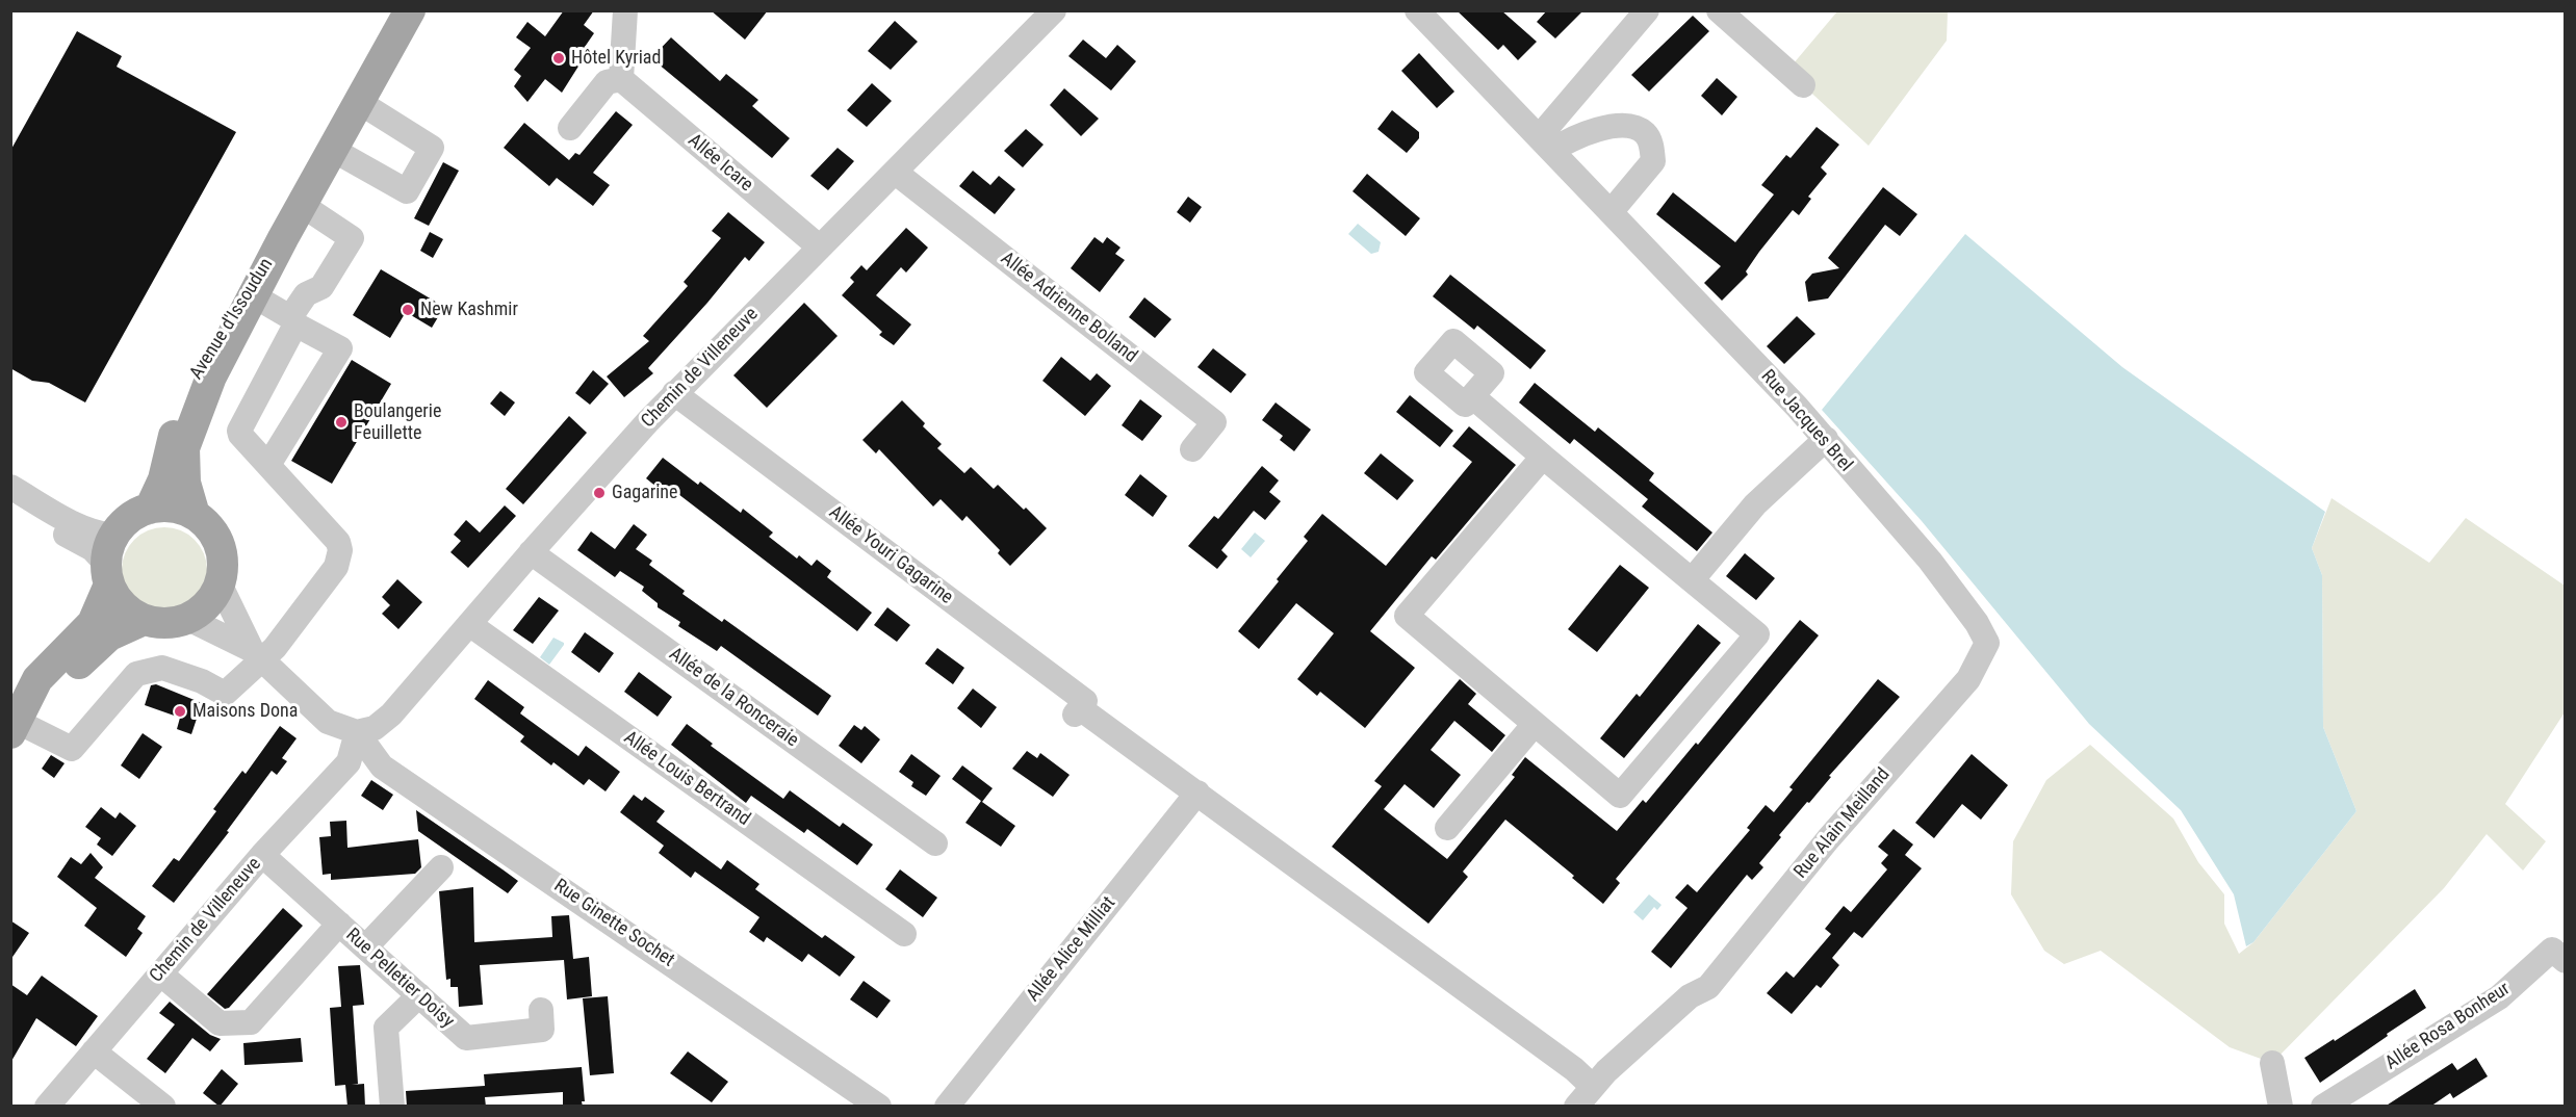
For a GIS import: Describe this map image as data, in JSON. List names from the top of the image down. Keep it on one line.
{"streets":{"main road":["Avenue d'Issoudun"],"street":["Allée Icare","Allée Adrienne Bolland","Chemin de Villeneuve","Rue Jacques Brel","Allée Youri Gagarine","Allée de la Ronceraie","Allée Louis Bertrand","Rue Alain Meilland","Rue Ginette Sochet","Allée Alice Milliat","Rue Pelletier Doisy","Allée Rosa Bonheur"]},"crossings":[["Allée Icare","Chemin de Villeneuve"],["Allée Adrienne Bolland","Chemin de Villeneuve"],["Chemin de Villeneuve","Allée Youri Gagarine"],["Chemin de Villeneuve","Allée de la Ronceraie"],["Chemin de Villeneuve","Allée Louis Bertrand"],["Chemin de Villeneuve","Rue Ginette Sochet"],["Chemin de Villeneuve","Rue Pelletier Doisy"],["Rue Jacques Brel","Rue Alain Meilland"],["Allée Youri Gagarine","Allée Alice Milliat"]],"places":["Hôtel Kyriad","New Kashmir","Boulangerie Feuillette","Gagarine","Maisons Dona"]}
